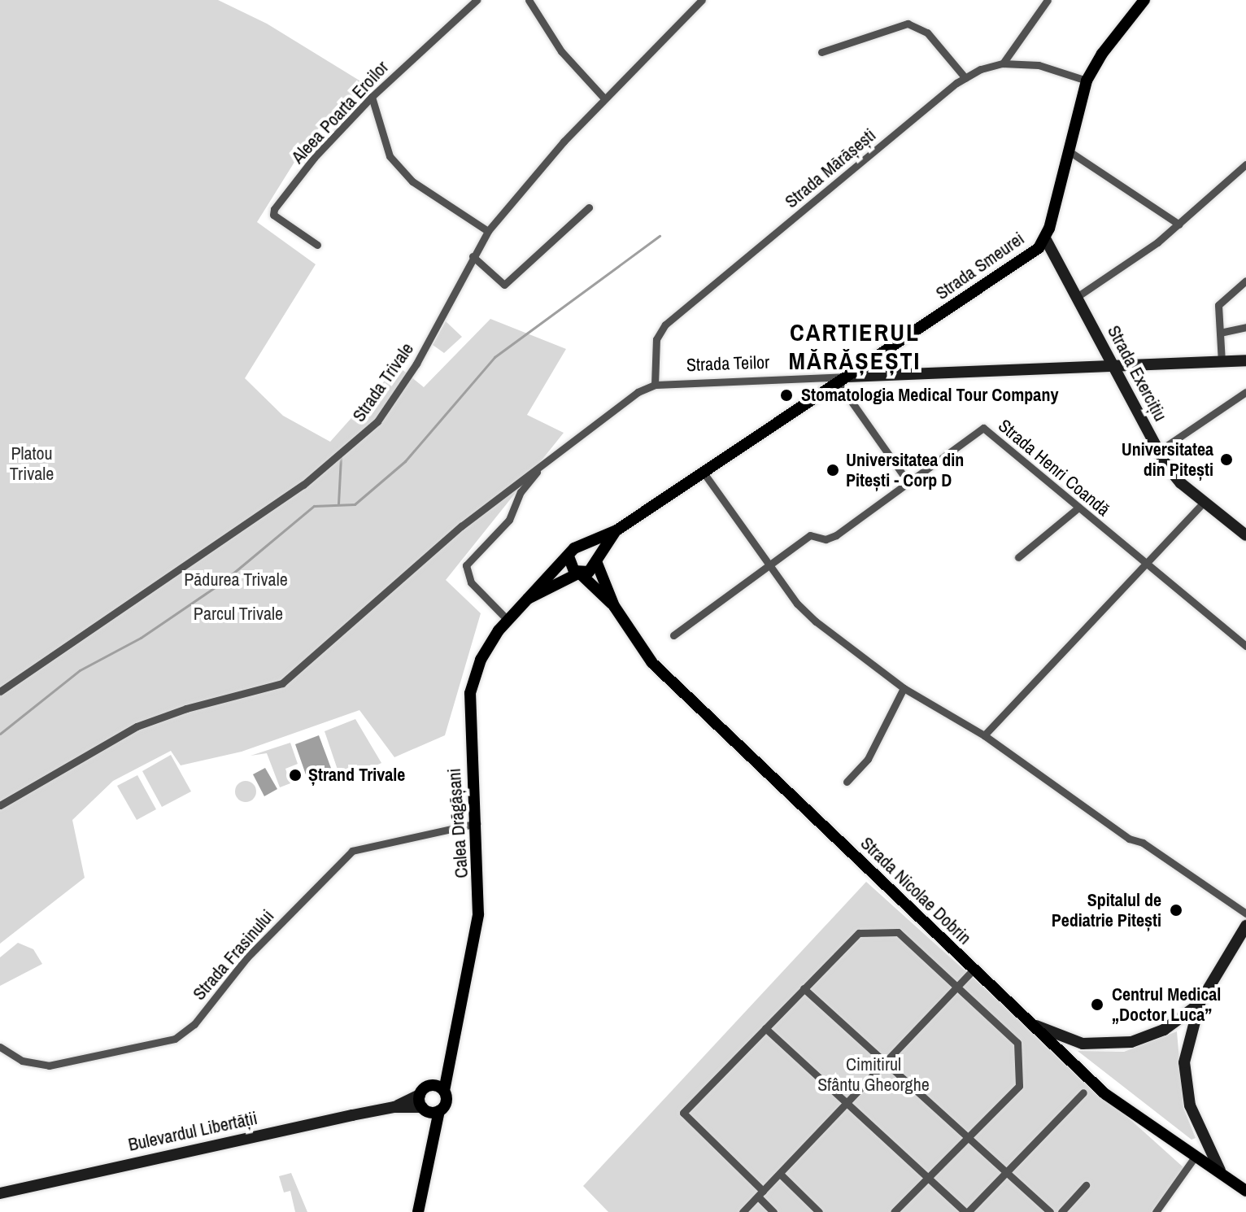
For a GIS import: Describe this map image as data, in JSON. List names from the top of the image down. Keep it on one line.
{"streets":{"main road":["Strada Smeurei","Calea Drăgășani","Strada Nicolae Dobrin"],"street":["Aleea Poarta Eroilor","Strada Mărășești","Strada Teilor","Strada Exercițiu","Strada Trivale","Strada Henri Coandă","Strada Frasinului","Bulevardul Libertății"]},"crossings":[["Strada Mărășești","Strada Smeurei"],["Strada Mărășești","Strada Teilor"],["Strada Smeurei","Strada Teilor"],["Strada Smeurei","Strada Exercițiu"],["Strada Smeurei","Calea Drăgășani"],["Strada Smeurei","Strada Nicolae Dobrin"],["Strada Teilor","Strada Exercițiu"],["Calea Drăgășani","Strada Nicolae Dobrin"],["Calea Drăgășani","Strada Frasinului"],["Calea Drăgășani","Bulevardul Libertății"]],"districts":["CARTIERUL MĂRĂȘEȘTI"],"parks":["Platou Trivale","Pădurea Trivale","Parcul Trivale","Cimitirul Sfântu Gheorghe"],"places":["Stomatologia Medical Tour Company","Universitatea din Pitești","Universitatea din Pitești - Corp D","Ștrand Trivale","Spitalul de Pediatrie Pitești","Centrul Medical „Doctor Luca”"]}
